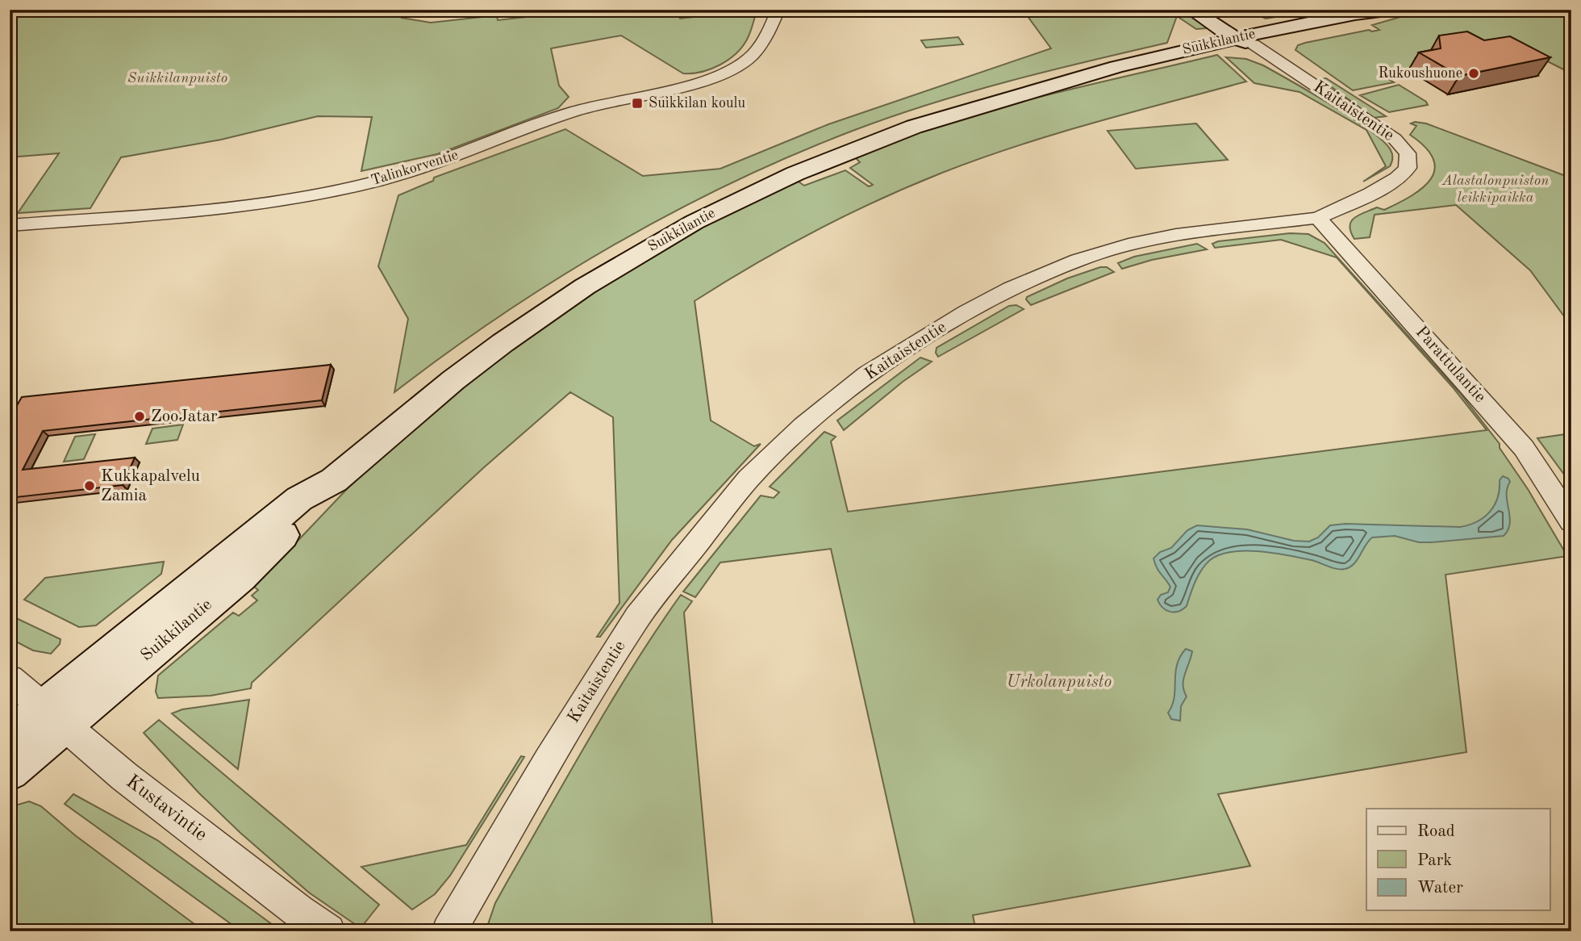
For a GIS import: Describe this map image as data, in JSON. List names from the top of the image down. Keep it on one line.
{"streets":{"main road":["Suikkilantie"],"street":["Kaitaistentie","Talinkorventie","Parattulantie","Kustavintie"]},"crossings":[["Suikkilantie","Kaitaistentie"],["Suikkilantie","Kustavintie"],["Kaitaistentie","Parattulantie"]],"parks":["Suikkilanpuisto","Alastalonpuiston leikkipaikka","Urkolanpuisto"],"places":{"other":["Rukoushuone","ZooJatar","Kukkapalvelu Zamia"],"transit":["Suikkilan koulu"]},"legend":["Road","Park","Water"]}
